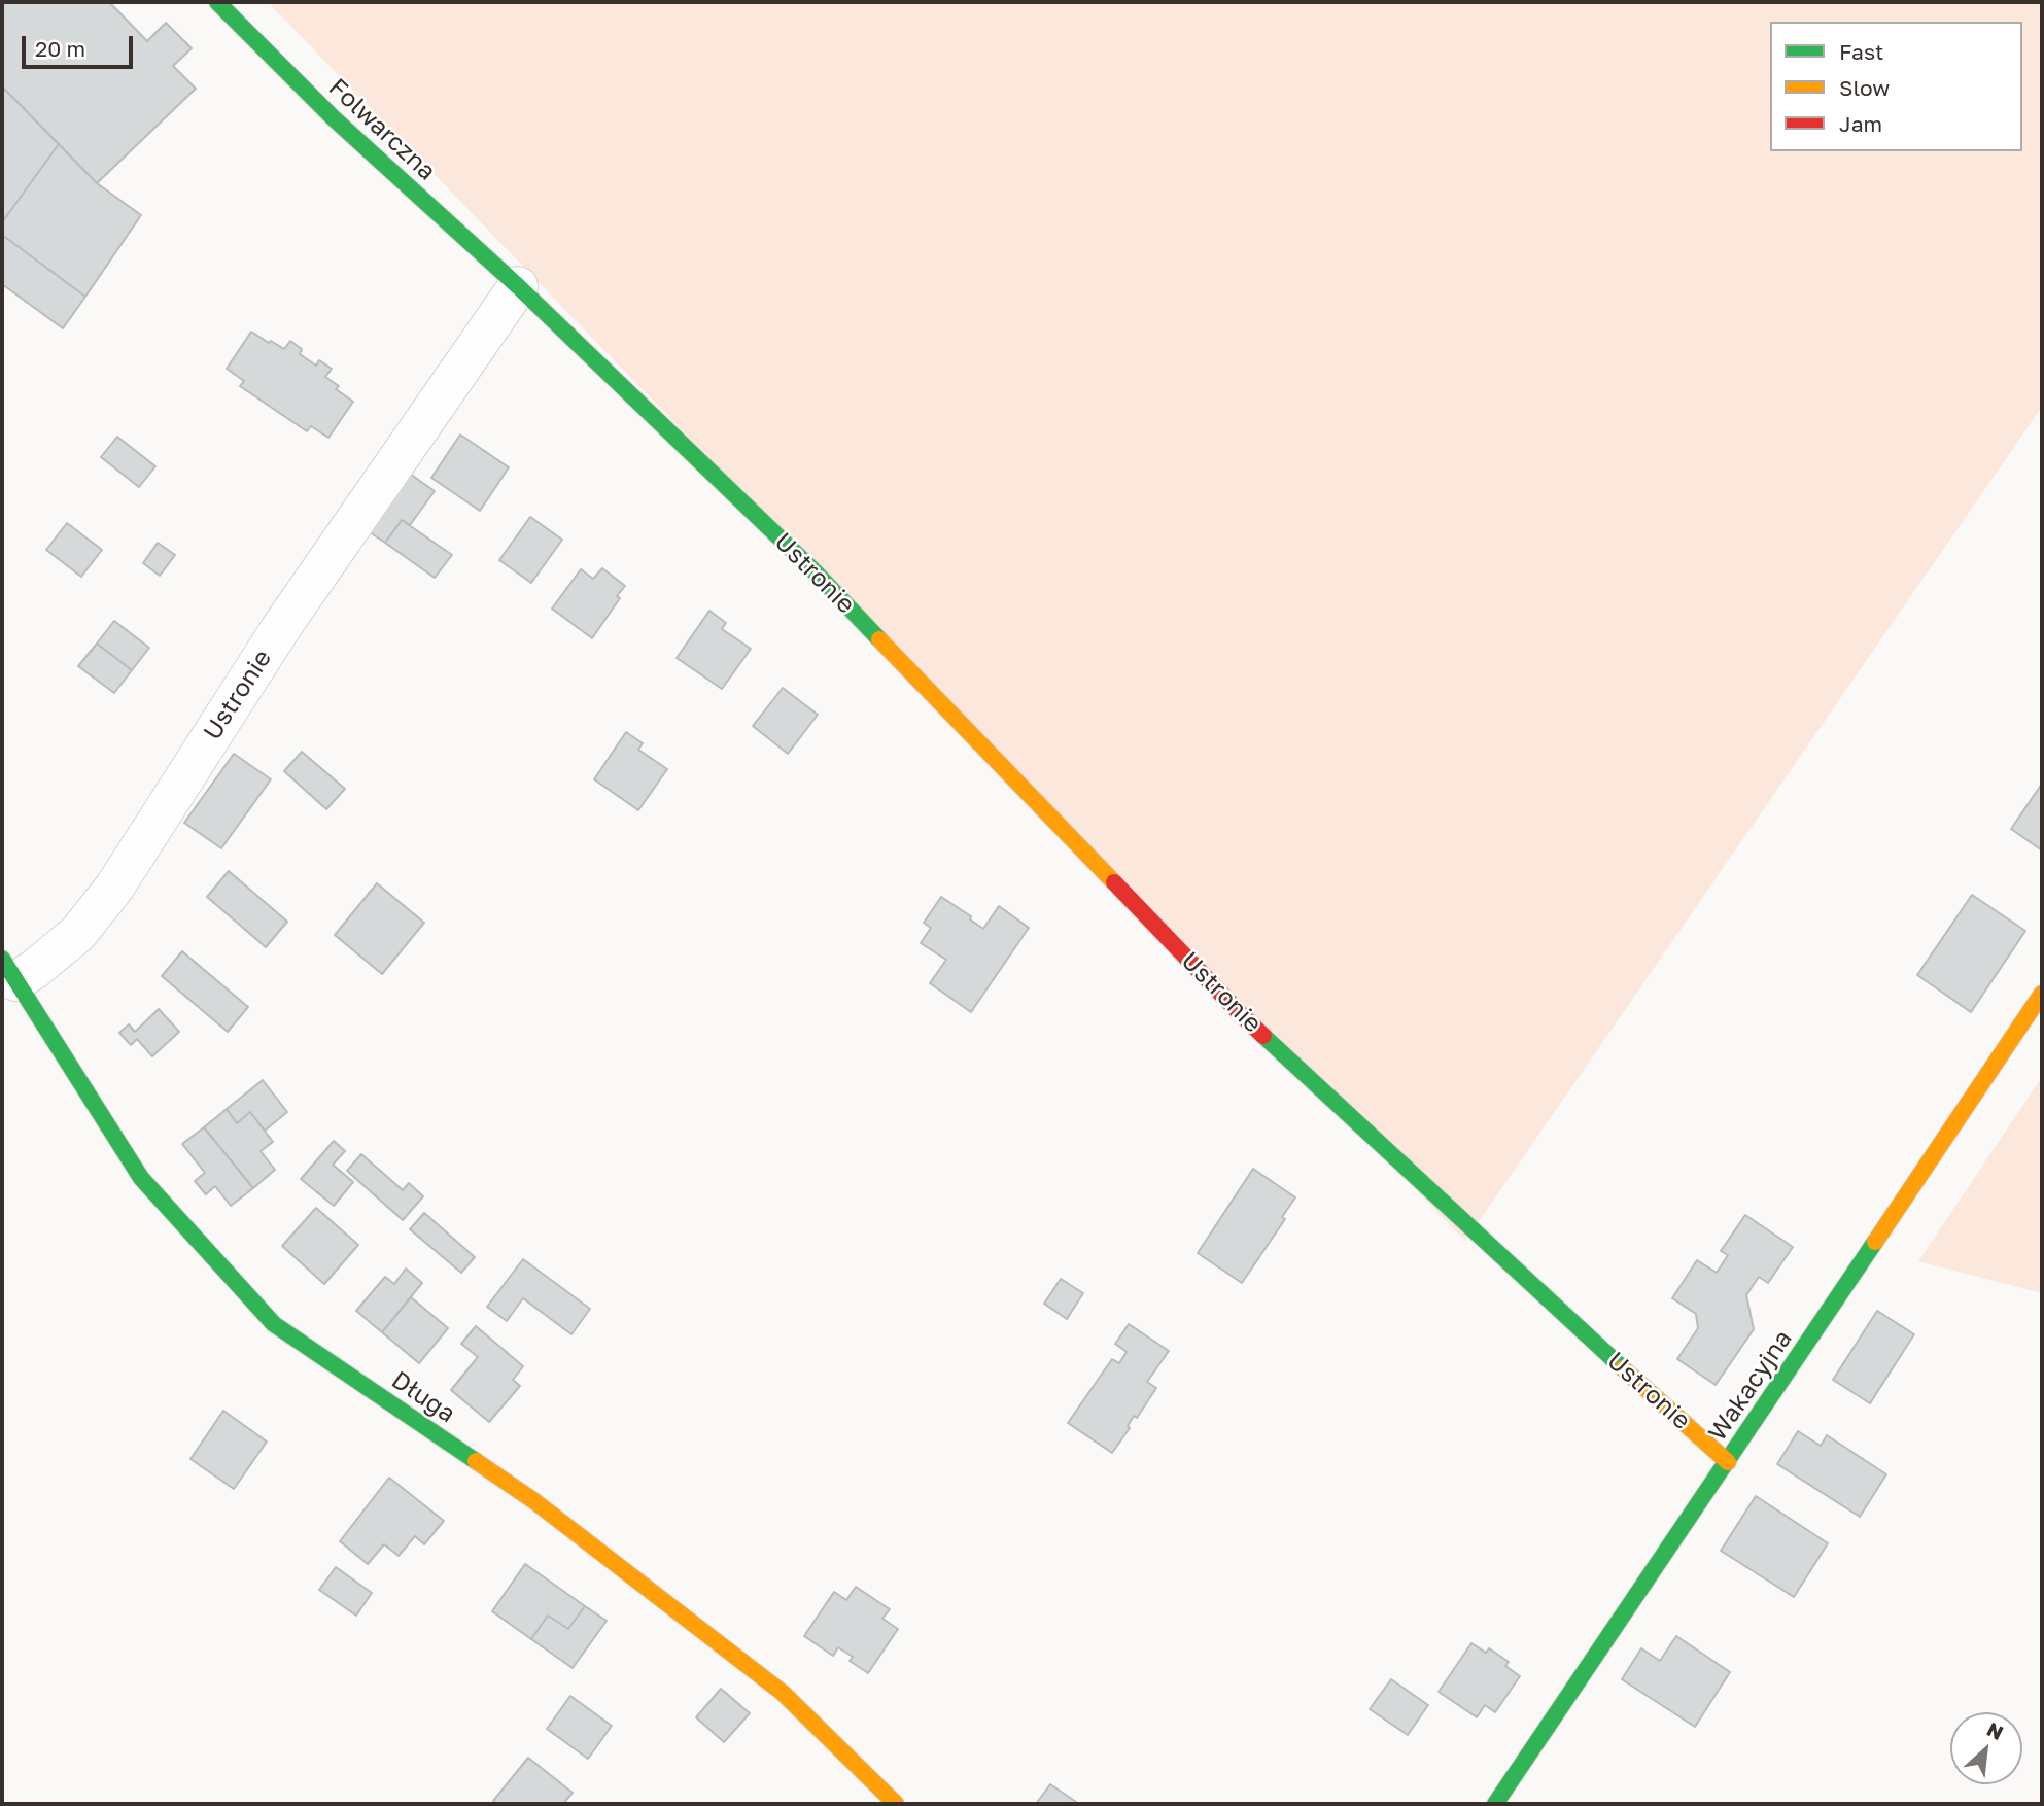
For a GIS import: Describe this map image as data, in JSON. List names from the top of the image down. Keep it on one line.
{"streets":{"street":["Folwarczna","Ustronie","Wakacyjna","Długa"]},"crossings":[["Folwarczna","Ustronie"],["Ustronie","Wakacyjna"],["Ustronie","Długa"]],"legend":["Fast","Slow","Jam"],"scale_bar":"20 m","north":"top right"}
